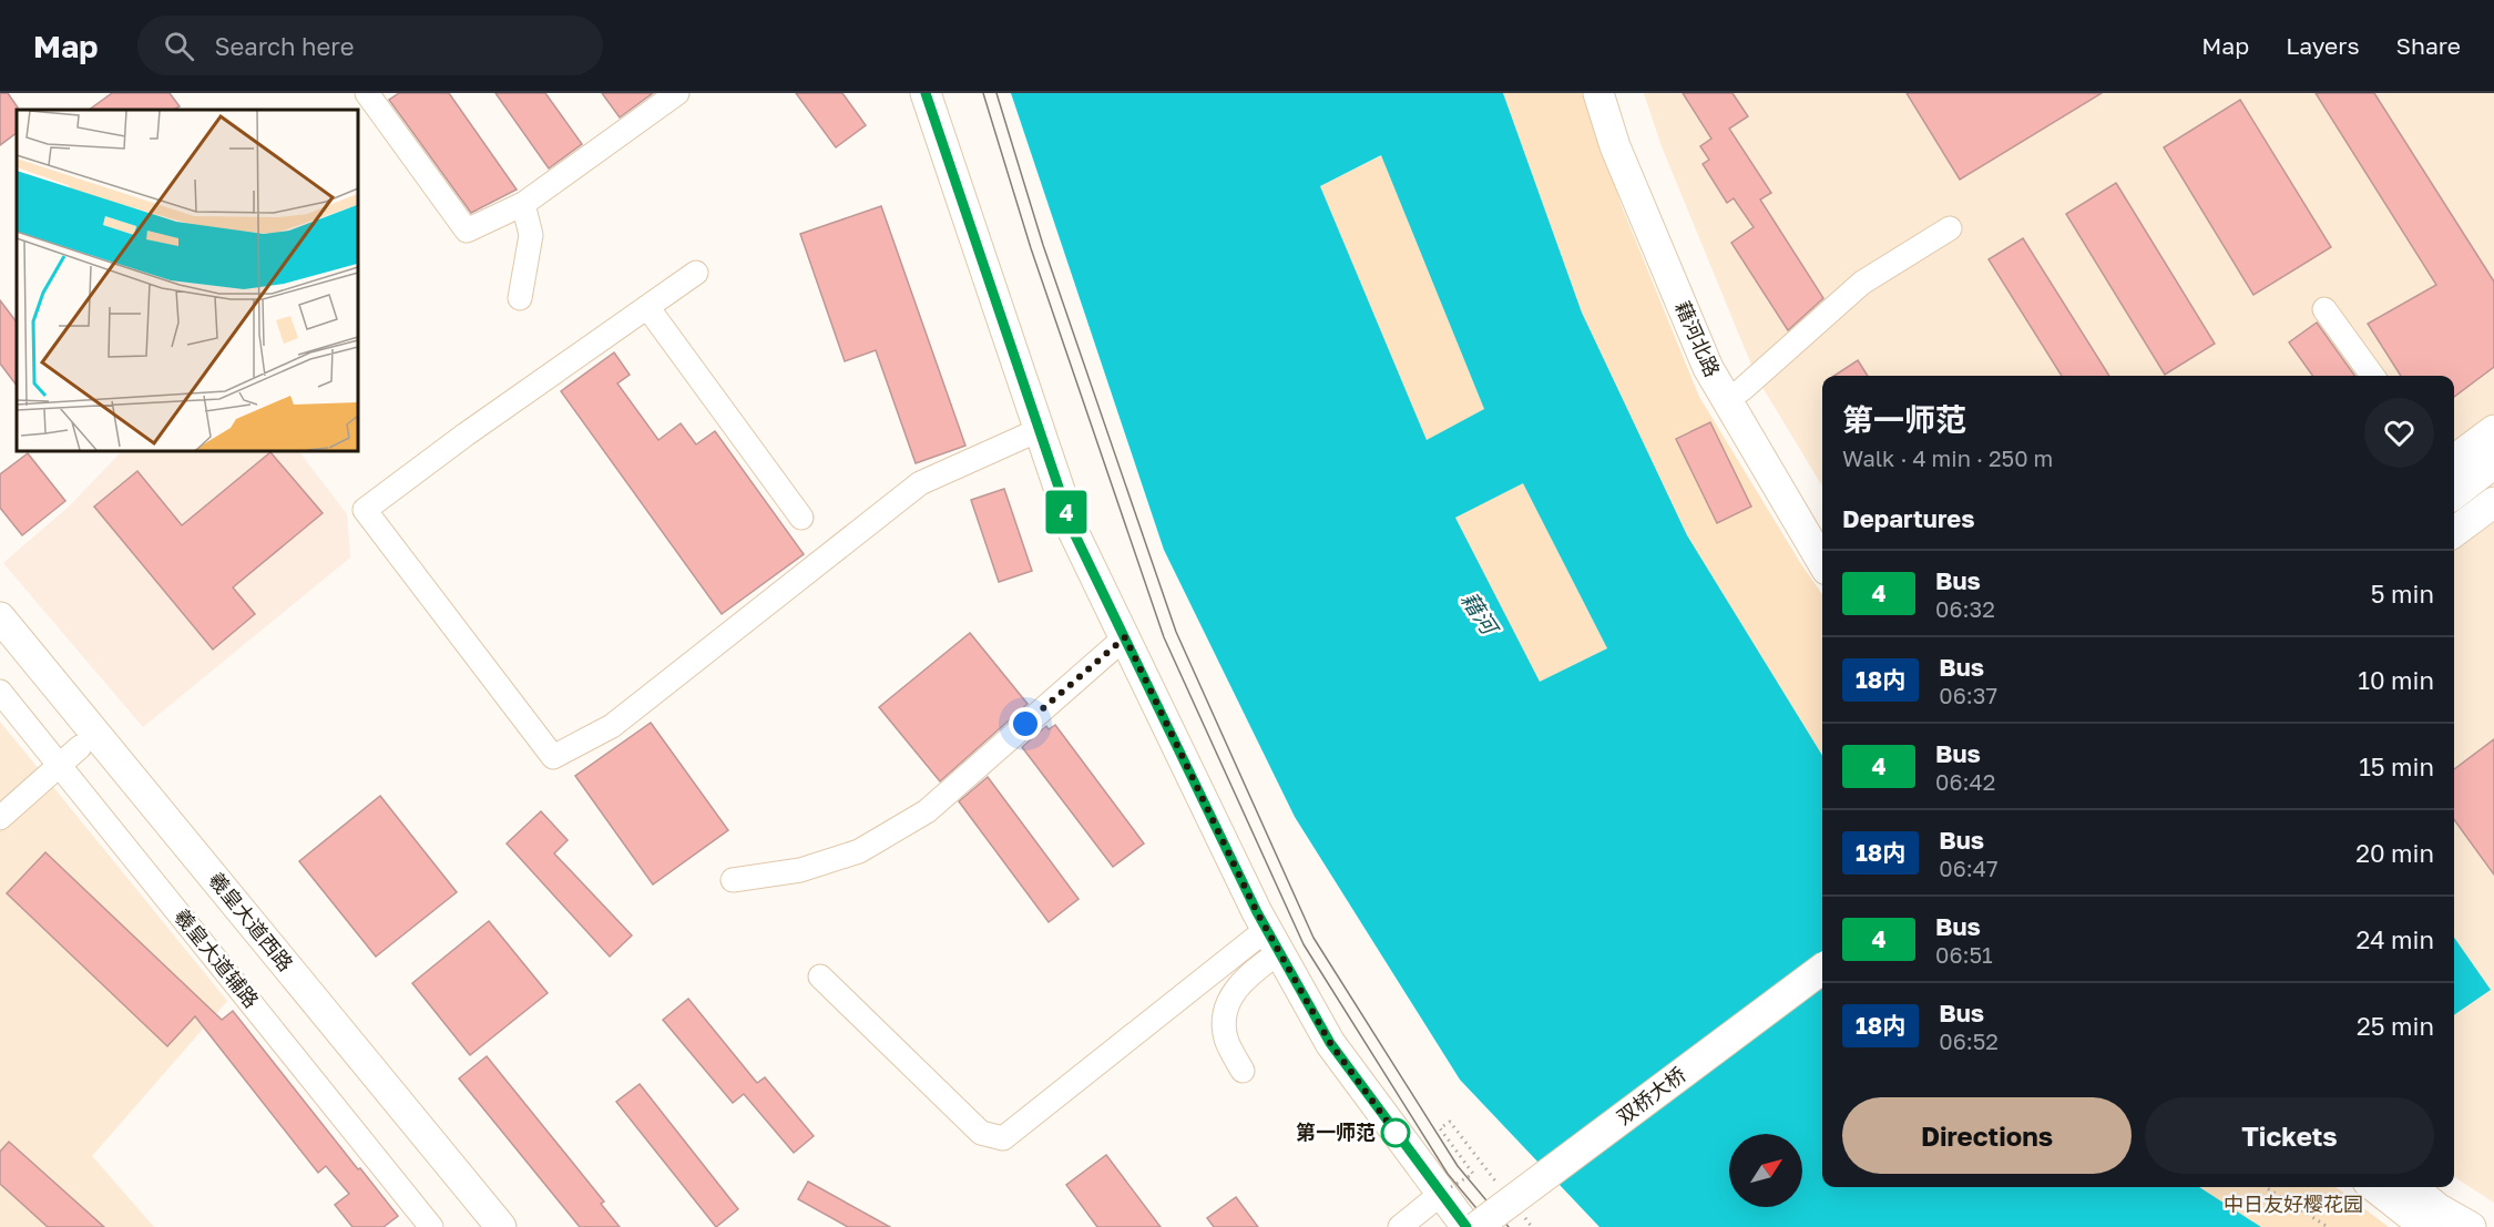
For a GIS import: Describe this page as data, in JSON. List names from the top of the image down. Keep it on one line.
{"streets":{"main road":["藉河北路","羲皇大道西路","双桥大桥"],"street":["羲皇大道辅路"]},"crossings":[["羲皇大道西路","羲皇大道辅路"]],"water":["藉河"],"parks":["中日友好樱花园"],"places":["第一师范"],"lines":["bus line 4"],"north":"top right","page":{"header":"Map","search":"Search here","nav":["Map","Layers","Share"],"on_map":"4","heading":[["第一师范","Walk · 4 min · 250 m"],"Departures"],"list":[{"mark":"4","name":"Bus","note":"06:32","value":"5 min"},{"mark":"18内","name":"Bus","note":"06:37","value":"10 min"},{"mark":"4","name":"Bus","note":"06:42","value":"15 min"},{"mark":"18内","name":"Bus","note":"06:47","value":"20 min"},{"mark":"4","name":"Bus","note":"06:51","value":"24 min"},{"mark":"18内","name":"Bus","note":"06:52","value":"25 min"}],"buttons":["Directions","Tickets"]}}
